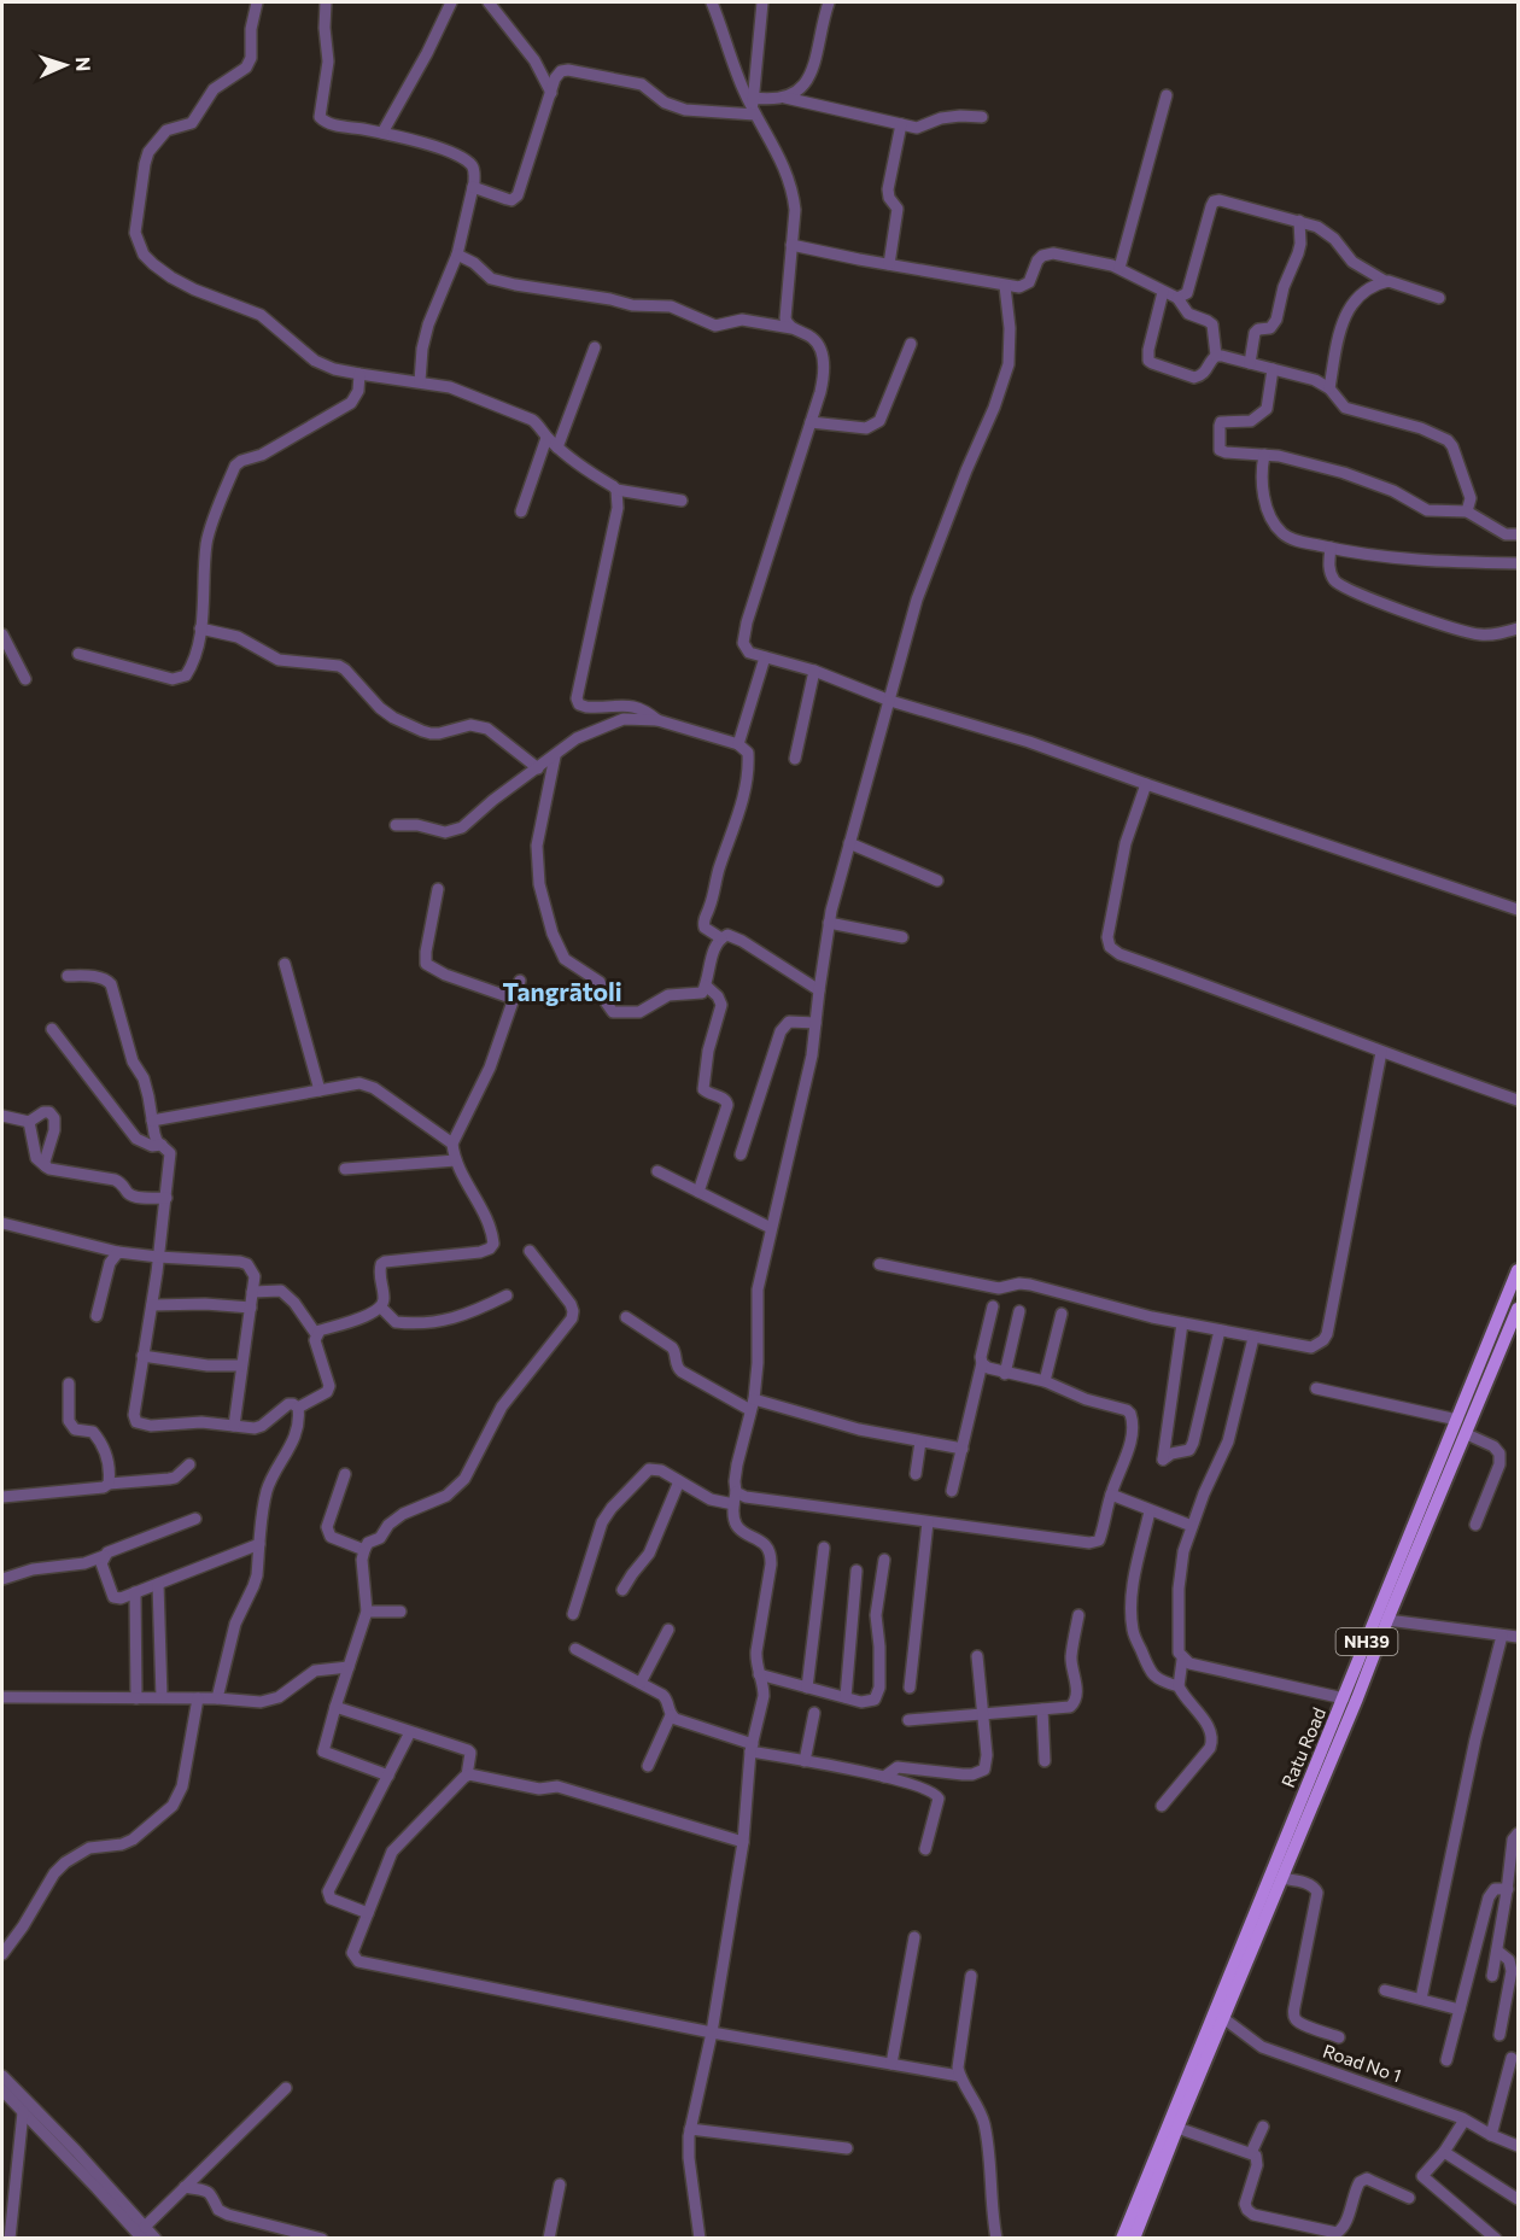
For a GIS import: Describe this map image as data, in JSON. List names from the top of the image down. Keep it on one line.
{"streets":{"main road":["NH39","Ratu Road"],"street":["Road No 1"]},"crossings":[["Ratu Road","Road No 1"]],"districts":["Tangrātoli"],"north":"right"}
